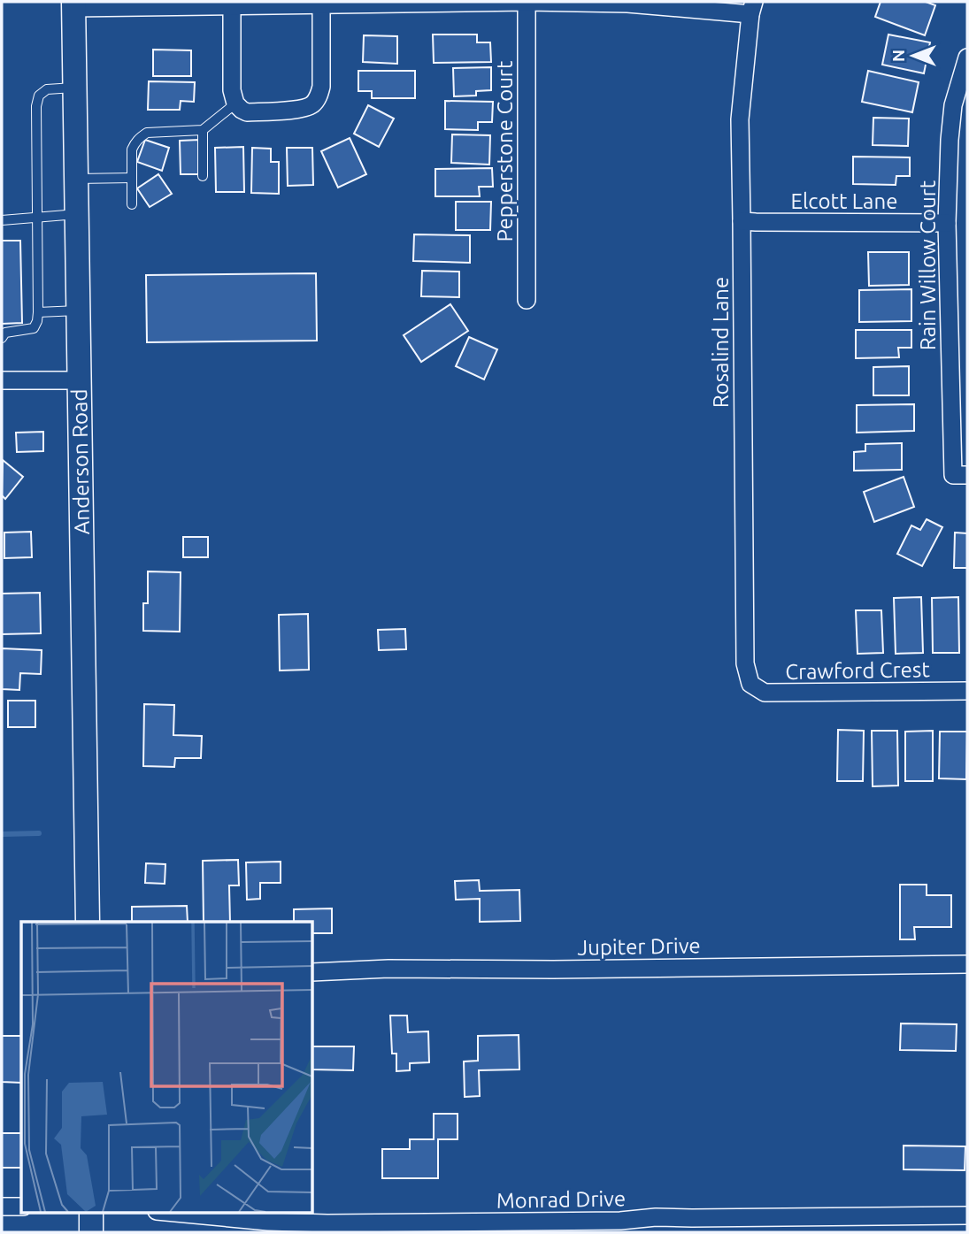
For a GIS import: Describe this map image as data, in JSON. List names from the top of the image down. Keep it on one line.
{"streets":{"street":["Pepperstone Court","Elcott Lane","Rain Willow Court","Rosalind Lane","Anderson Road","Crawford Crest","Jupiter Drive","Monrad Drive"]},"crossings":[["Elcott Lane","Rain Willow Court"],["Elcott Lane","Rosalind Lane"],["Rosalind Lane","Crawford Crest"]],"north":"left"}
